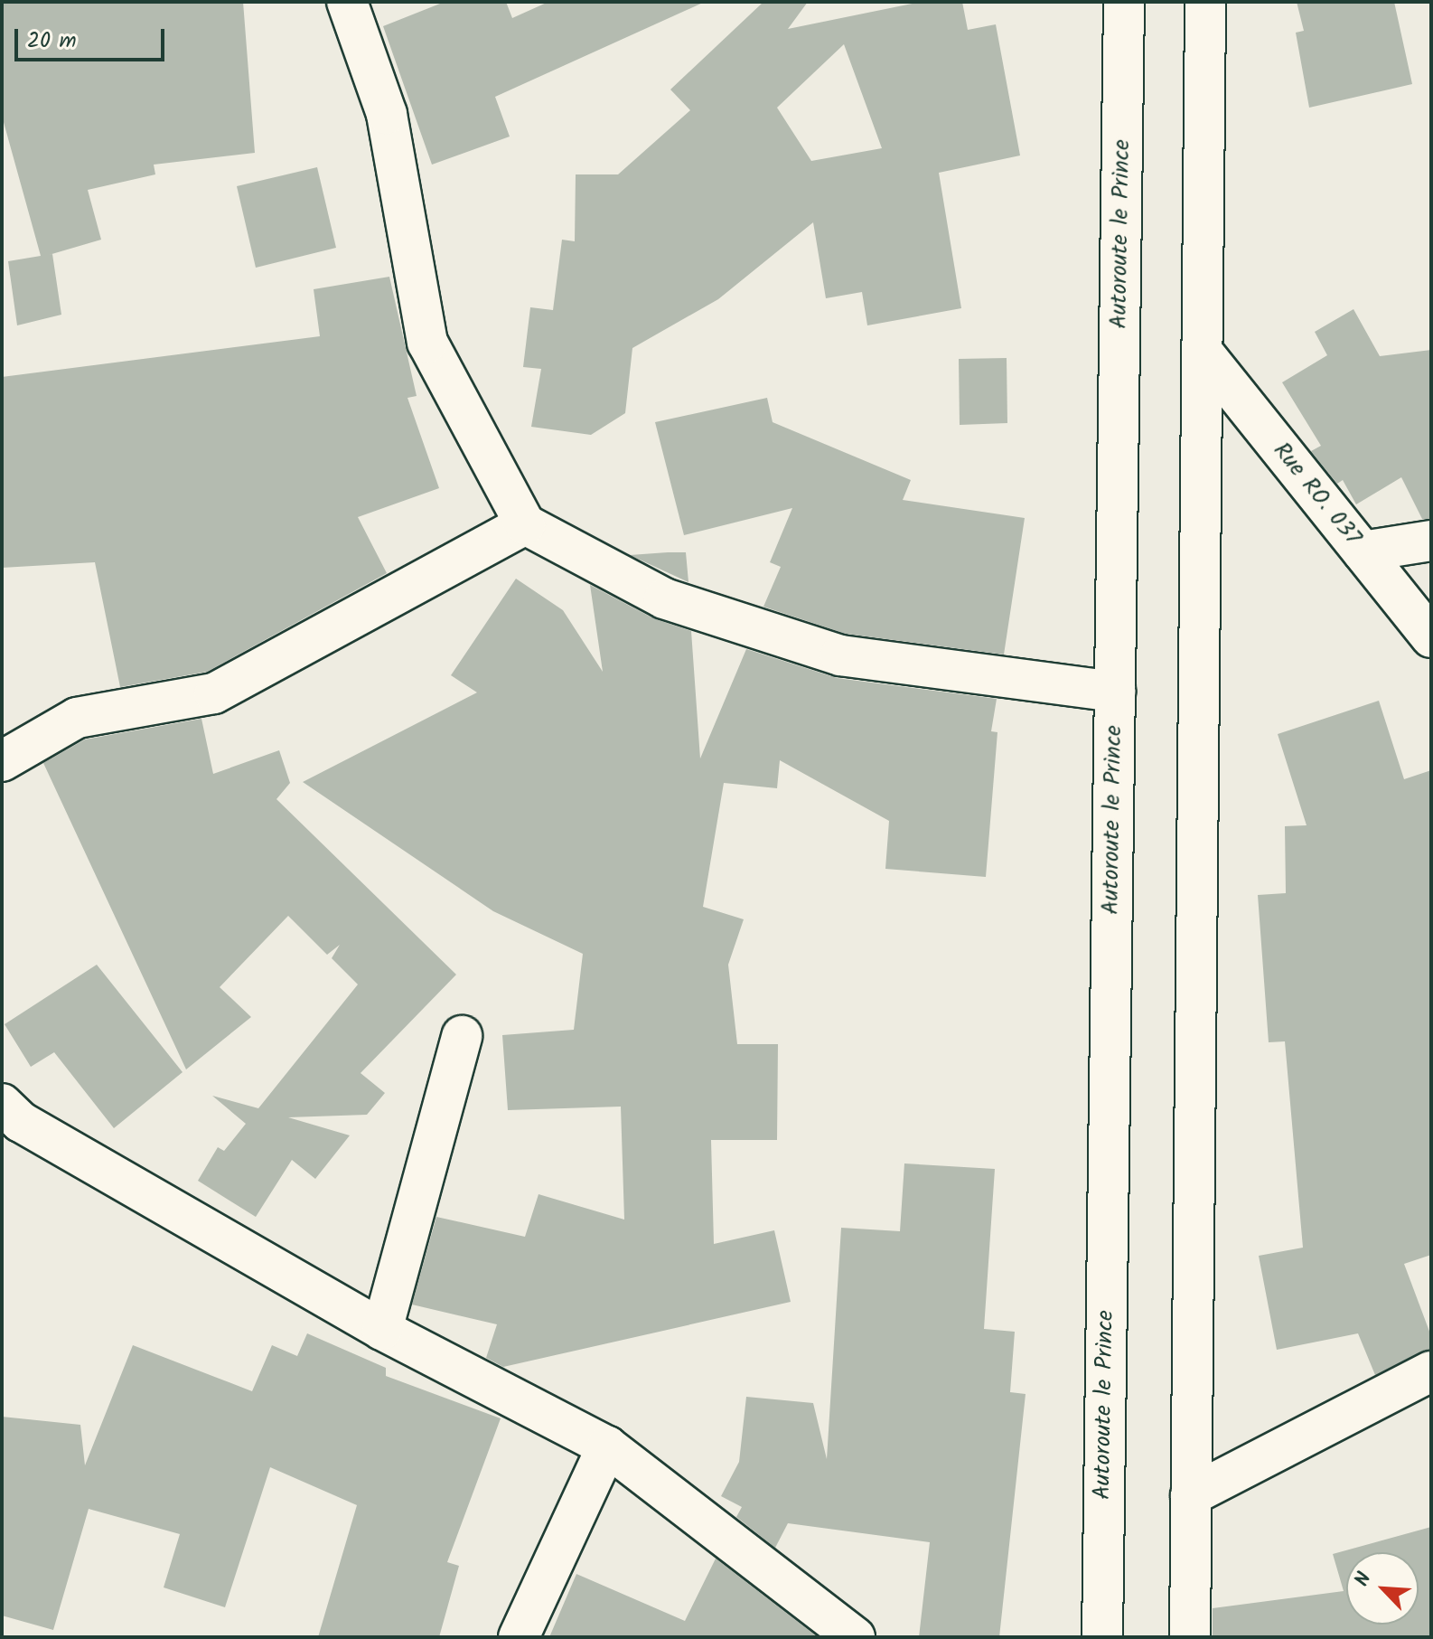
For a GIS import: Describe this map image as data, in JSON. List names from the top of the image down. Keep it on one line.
{"streets":{"street":["Autoroute le Prince","Rue RO. 037"]},"scale_bar":"20 m","north":"top left"}
